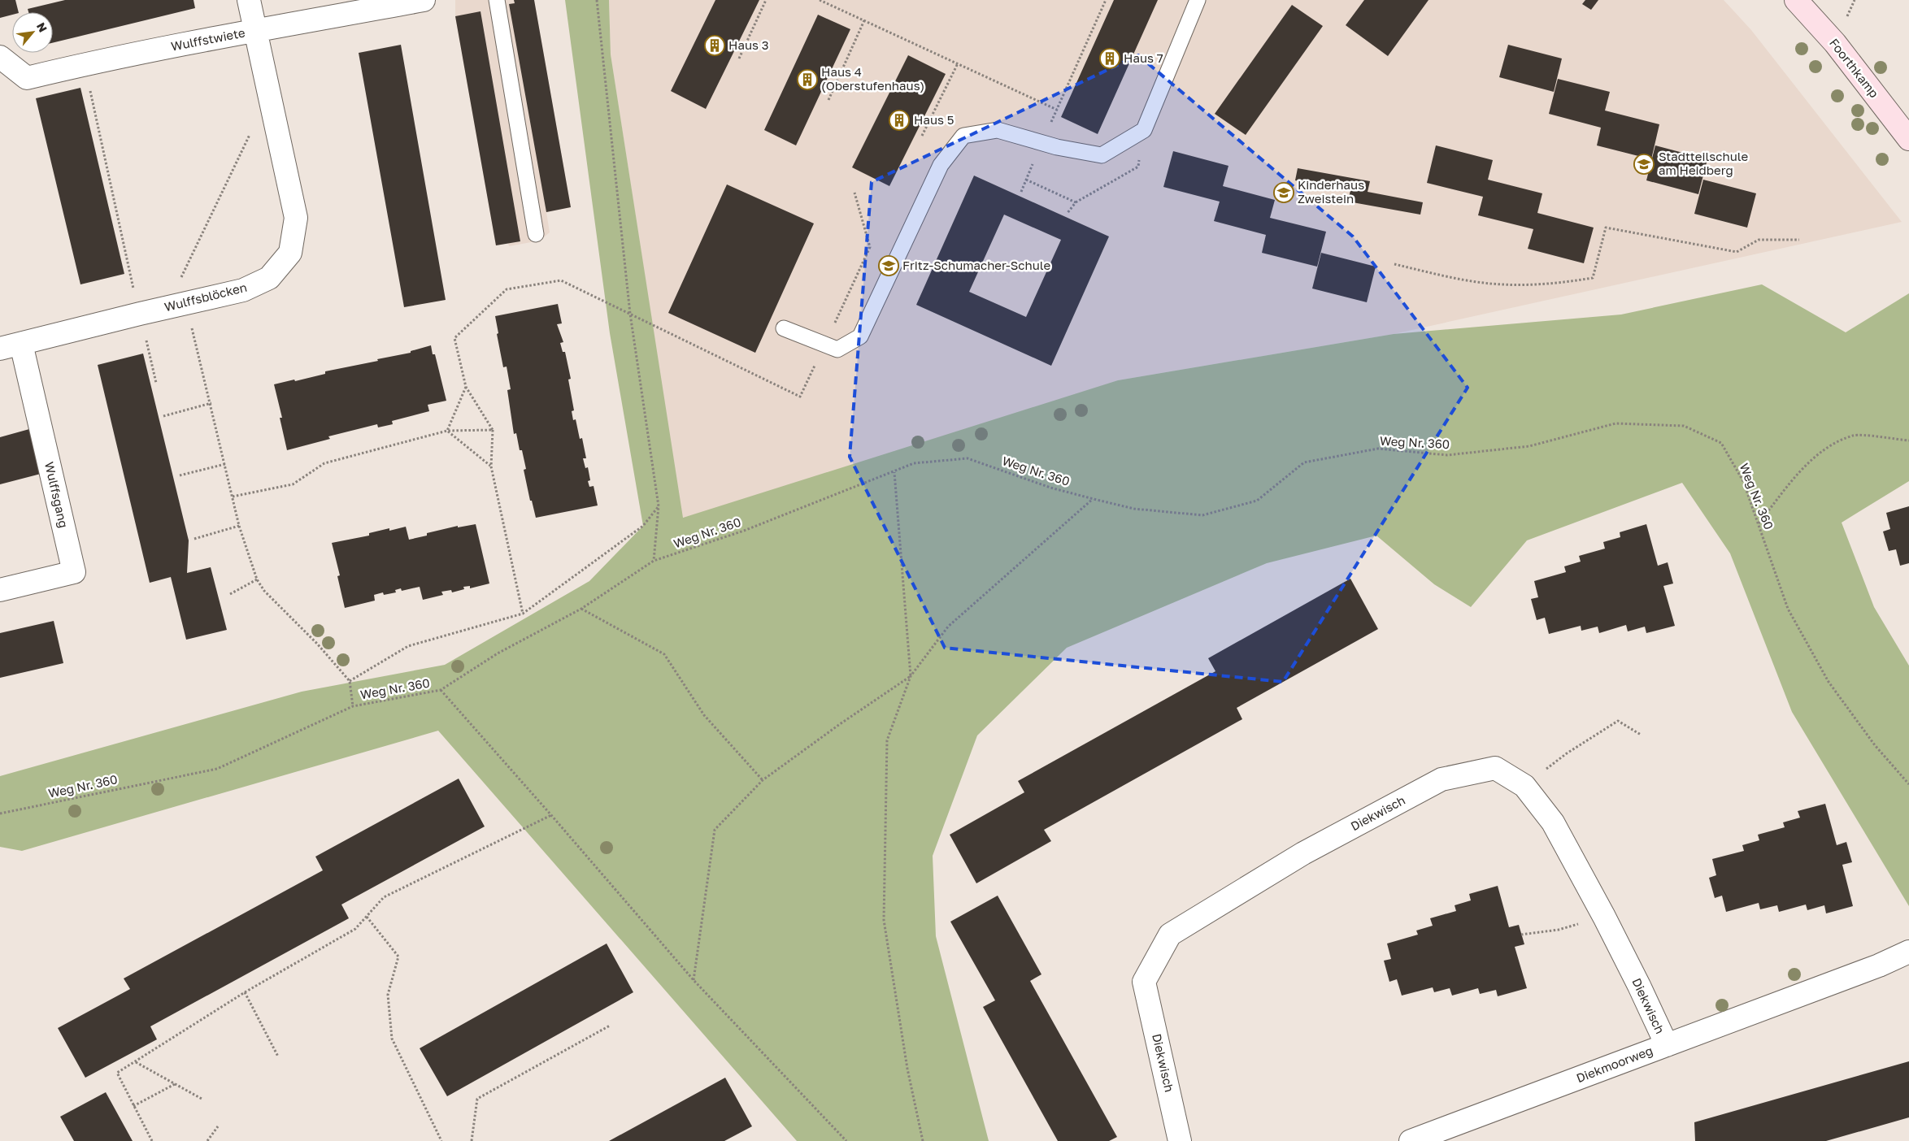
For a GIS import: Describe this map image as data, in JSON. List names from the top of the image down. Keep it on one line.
{"streets":{"street":["Wulffstwiete","Foorthkamp","Wulffsblöcken","Wulffsgang","Diekwisch","Diekmoorweg"],"path":["Weg Nr. 360"]},"crossings":[["Wulffstwiete","Wulffsblöcken"],["Wulffsblöcken","Wulffsgang"],["Diekwisch","Diekmoorweg"]],"places":{"building":["Haus 3","Haus 7","Haus 4 (Oberstufenhaus)","Haus 5"],"school or university":["Stadtteilschule am Heidberg","Kinderhaus Zweistein","Fritz-Schumacher-Schule"]},"north":"top right"}
